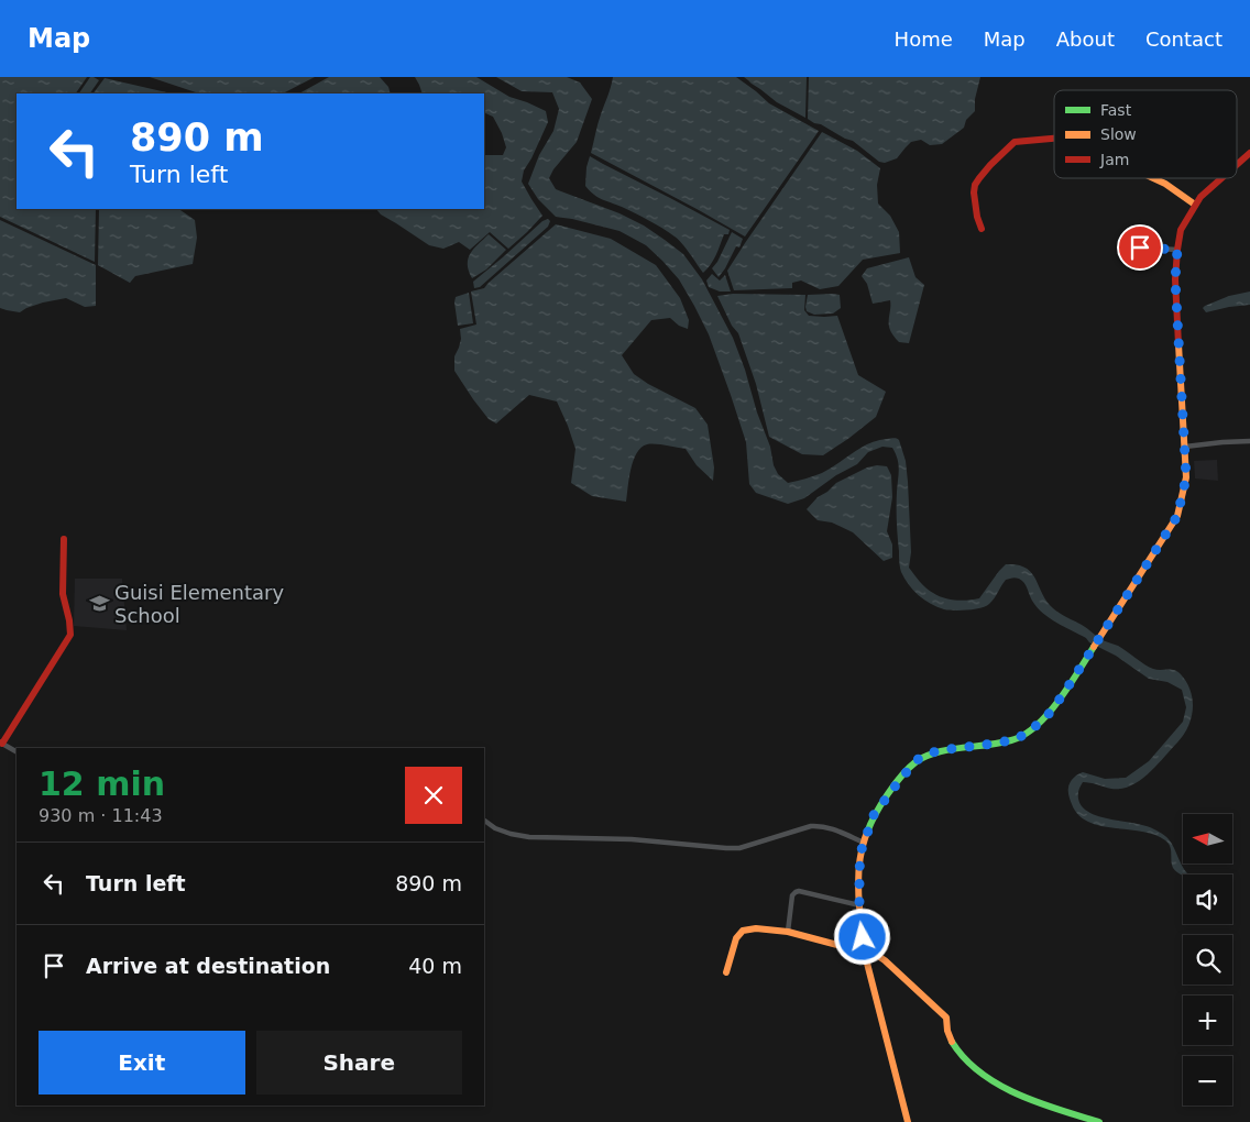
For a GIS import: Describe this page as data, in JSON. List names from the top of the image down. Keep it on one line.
{"places":{"school or university":["Guisi Elementary School"]},"legend":["Fast","Slow","Jam"],"north":"left","page":{"header":"Map","nav":["Home","Map","About","Contact"],"turn":["890 m","Turn left"],"heading":["12 min","930 m · 11:43"],"map_buttons":["+","−"],"list":[{"name":"Turn left","value":"890 m"},{"name":"Arrive at destination","value":"40 m"}],"buttons":["Exit","Share"]}}
